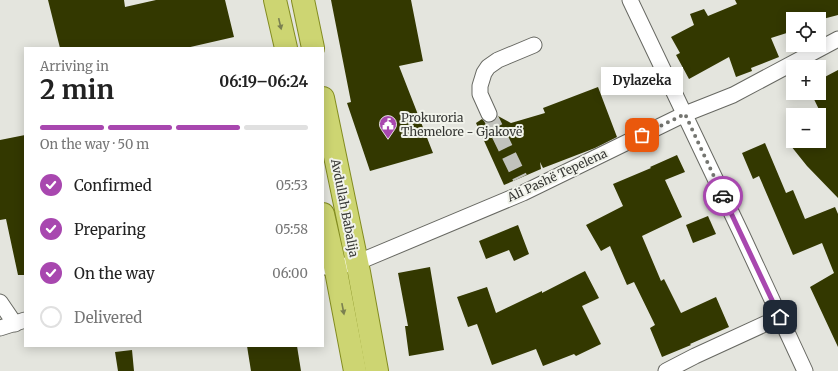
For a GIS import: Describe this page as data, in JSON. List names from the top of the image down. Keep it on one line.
{"streets":{"main road":["Avdullah Babalija"],"street":["Ali Pashë Tepelena"]},"crossings":[["Ali Pashë Tepelena","Avdullah Babalija"]],"places":{"other":["Dylazeka"],"public building":["Prokuroria Themelore - Gjakovë"]},"page":{"map_buttons":["+","−"],"heading":["2 min","Arriving in","06:19–06:24"],"bubble":"Dylazeka","bar":"On the way · 50 m","list":[["Confirmed","05:53"],["Preparing","05:58"],["On the way","06:00"],"Delivered"]}}
